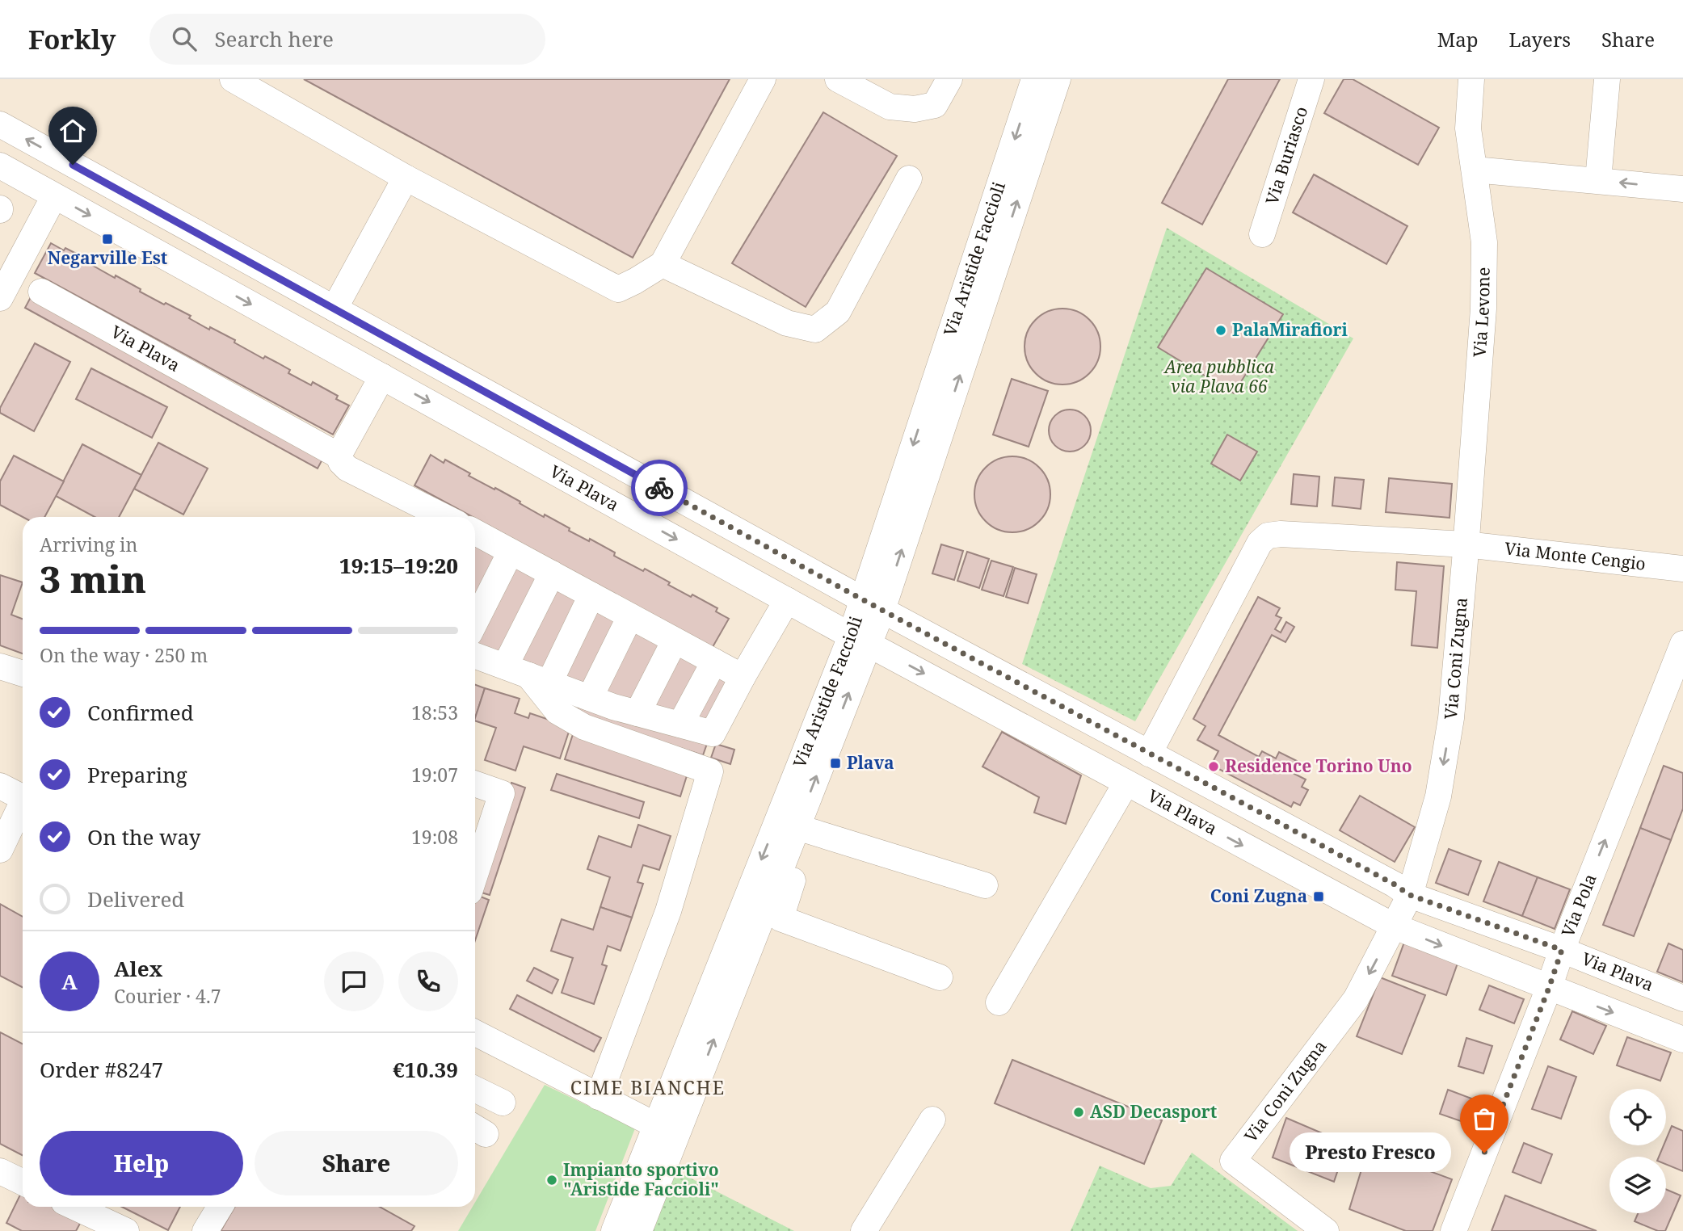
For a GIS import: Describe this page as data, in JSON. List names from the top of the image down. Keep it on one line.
{"streets":{"street":["Via Buriasco","Via Aristide Faccioli","Via Levone","Via Plava","Via Monte Cengio","Via Coni Zugna","Via Pola"]},"crossings":[["Via Aristide Faccioli","Via Plava"],["Via Levone","Via Monte Cengio"],["Via Levone","Via Coni Zugna"],["Via Plava","Via Coni Zugna"],["Via Plava","Via Pola"],["Via Monte Cengio","Via Coni Zugna"]],"one_way":["Via Coni Zugna","Via Pola"],"districts":["CIME BIANCHE"],"parks":["Area pubblica via Plava 66"],"places":{"transit":["Negarville Est","Plava","Coni Zugna"],"other":["PalaMirafiori","Residence Torino Uno","ASD Decasport","Presto Fresco","Impianto sportivo \"Aristide Faccioli\""]},"page":{"header":"Forkly","search":"Search here","nav":["Map","Layers","Share"],"heading":["3 min","Arriving in","19:15–19:20"],"panel":["Alex","Courier · 4.7","Order #8247","€10.39"],"bar":"On the way · 250 m","list":[["Confirmed","18:53"],["Preparing","19:07"],["On the way","19:08"],"Delivered"],"round":"A","buttons":["Help","Share"],"bubble":"Presto Fresco"}}
